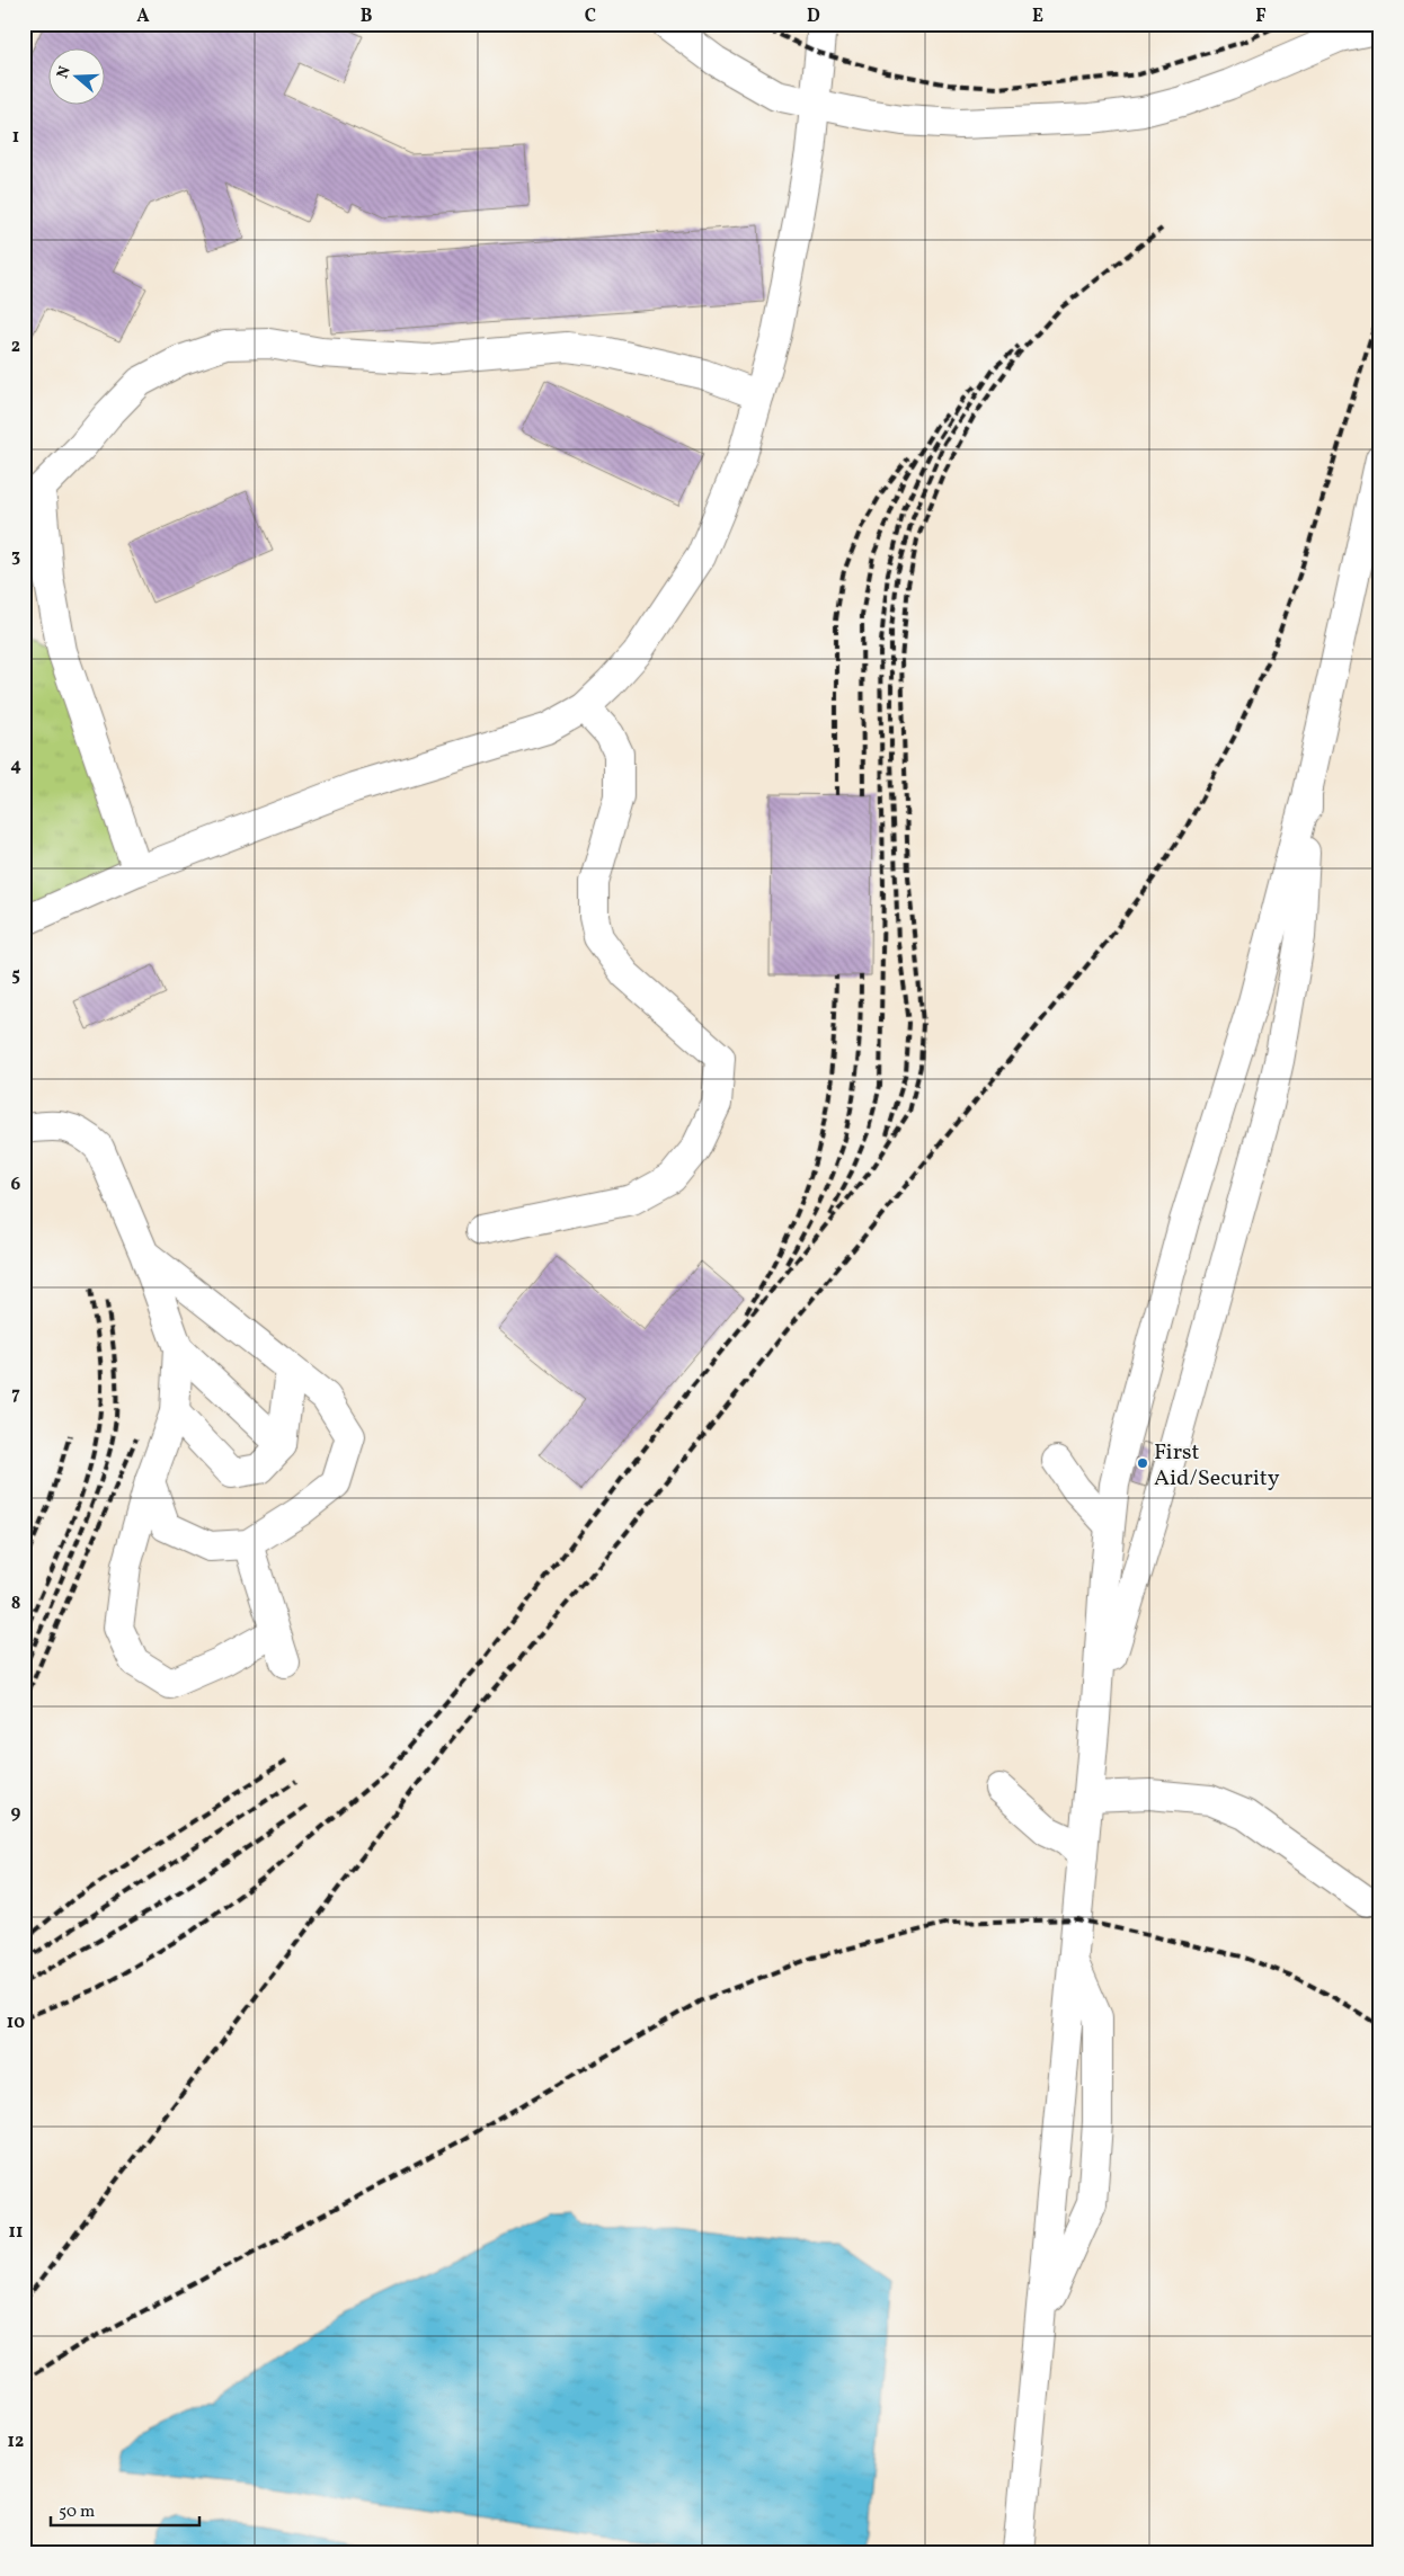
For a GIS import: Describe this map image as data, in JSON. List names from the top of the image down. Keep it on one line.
{"places":["First Aid/Security"],"scale_bar":"50 m","north":"left","grid":{"columns":["A","B","C","D","E","F"],"rows":["1","2","3","4","5","6","7","8","9","10","11","12"]}}
